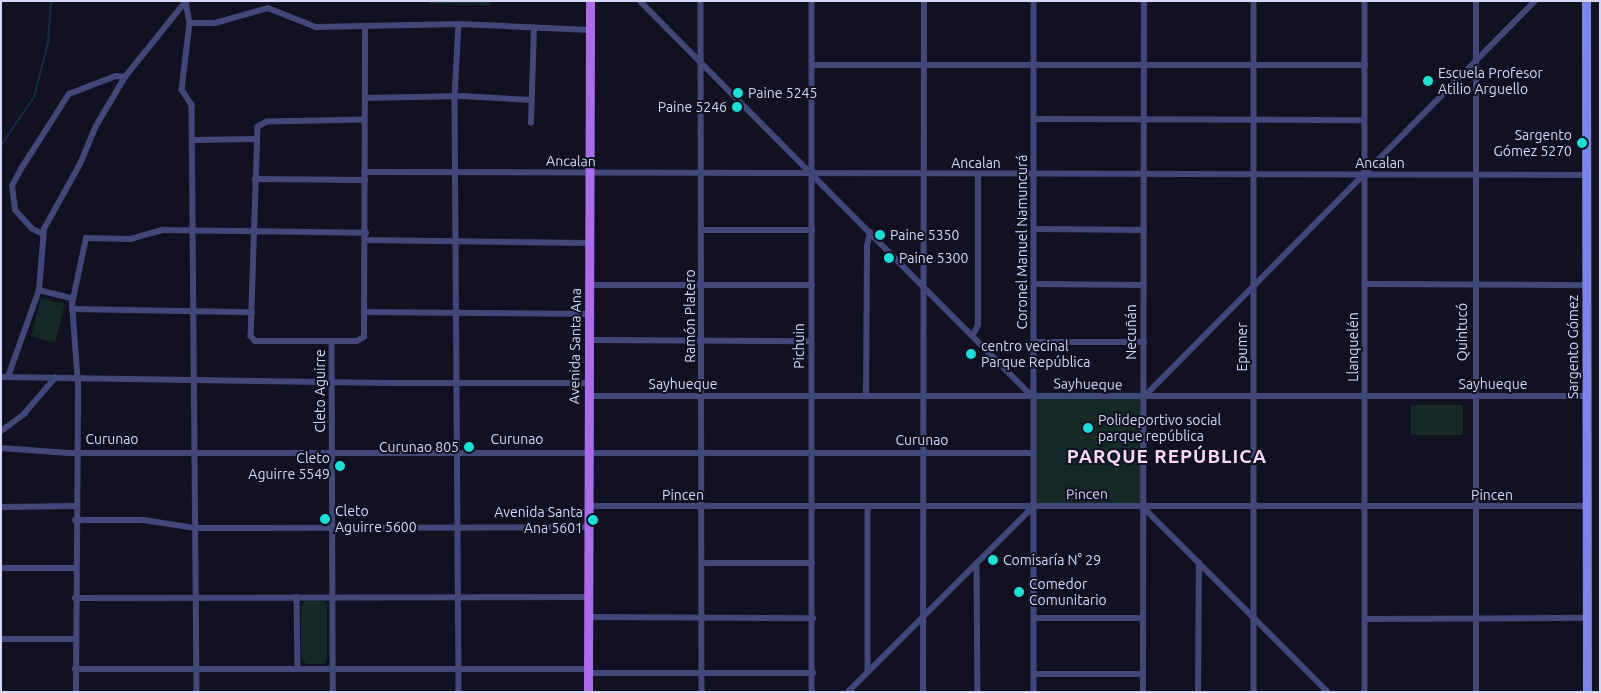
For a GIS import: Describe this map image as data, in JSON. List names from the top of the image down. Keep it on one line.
{"streets":{"main road":["Avenida Santa Ana","Sargento Gómez"],"street":["Ancalan","Coronel Manuel Namuncurá","Ramón Platero","Necuñán","Quintucó","Pichuin","Epumer","Llanquelén","Sayhueque","Cleto Aguirre","Curunao","Pincen"]},"crossings":[["Ancalan","Coronel Manuel Namuncurá"],["Ancalan","Ramón Platero"],["Ancalan","Necuñán"],["Ancalan","Quintucó"],["Ancalan","Avenida Santa Ana"],["Ancalan","Pichuin"],["Ancalan","Epumer"],["Ancalan","Llanquelén"],["Ancalan","Sargento Gómez"],["Ancalan","Cleto Aguirre"],["Coronel Manuel Namuncurá","Sayhueque"],["Coronel Manuel Namuncurá","Curunao"],["Coronel Manuel Namuncurá","Pincen"],["Ramón Platero","Sayhueque"],["Ramón Platero","Curunao"],["Ramón Platero","Pincen"],["Necuñán","Sayhueque"],["Necuñán","Pincen"],["Quintucó","Sayhueque"],["Quintucó","Pincen"],["Avenida Santa Ana","Sayhueque"],["Avenida Santa Ana","Curunao"],["Avenida Santa Ana","Pincen"],["Pichuin","Sayhueque"],["Pichuin","Curunao"],["Pichuin","Pincen"],["Epumer","Sayhueque"],["Epumer","Pincen"],["Llanquelén","Sayhueque"],["Llanquelén","Pincen"],["Sargento Gómez","Sayhueque"],["Sargento Gómez","Pincen"],["Cleto Aguirre","Curunao"]],"districts":["PARQUE REPÚBLICA"],"places":["Escuela Profesor Atilio Arguello","Paine 5245","Paine 5246","Sargento Gómez 5270","Paine 5350","Paine 5300","centro vecinal Parque República","Polideportivo social parque república","Curunao 805","Cleto Aguirre 5549","Cleto Aguirre 5600","Avenida Santa Ana 5601","Comisaría N° 29","Comedor Comunitario"]}
